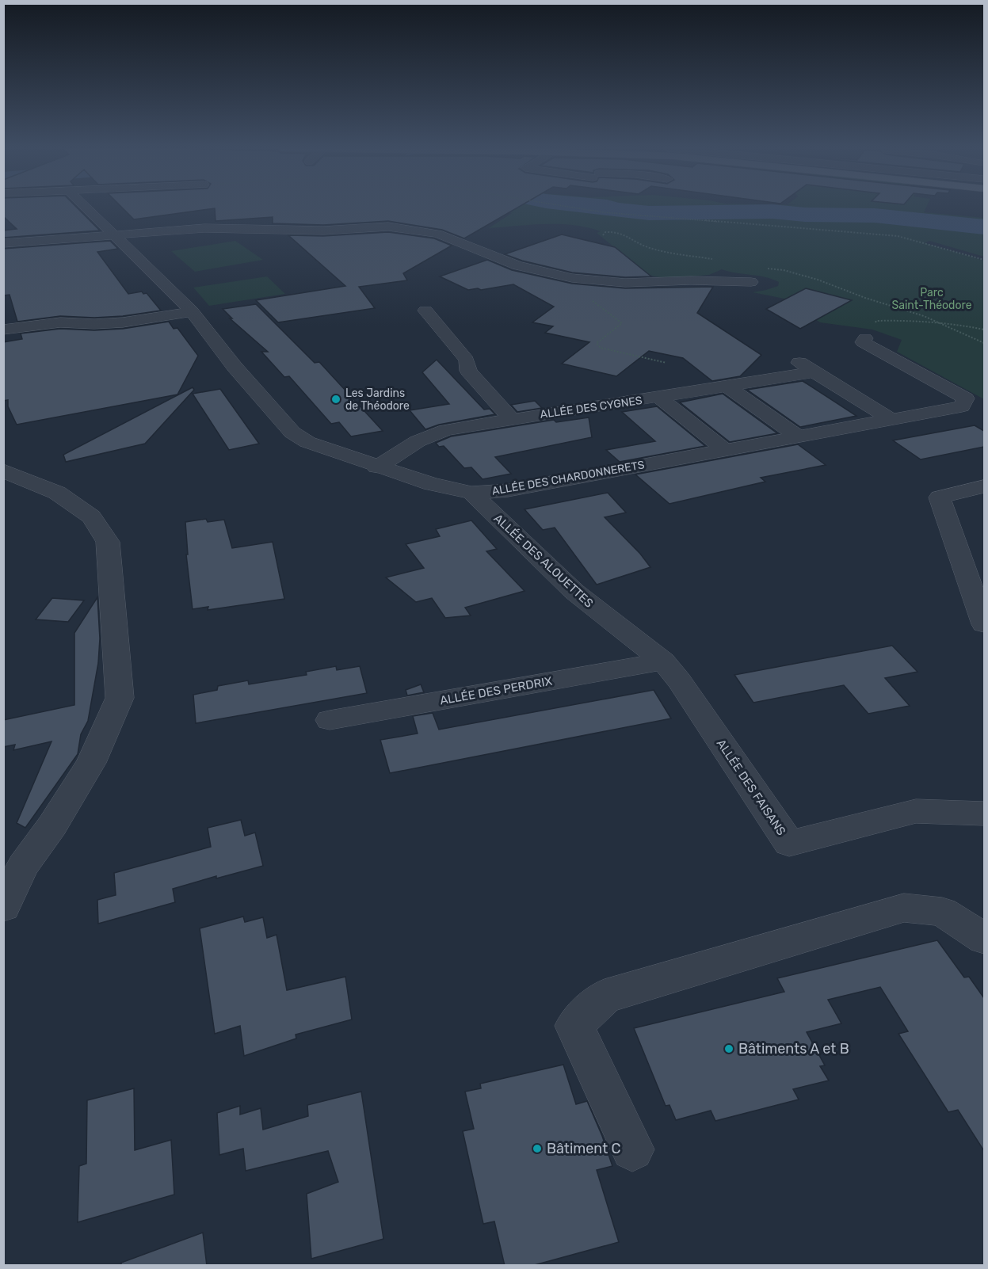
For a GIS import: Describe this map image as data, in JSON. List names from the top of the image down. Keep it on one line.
{"streets":{"street":["ALLÉE DES CYGNES","ALLÉE DES CHARDONNERETS","ALLÉE DES ALOUETTES","ALLÉE DES PERDRIX","ALLÉE DES FAISANS"]},"crossings":[["ALLÉE DES CYGNES","ALLÉE DES CHARDONNERETS"],["ALLÉE DES CHARDONNERETS","ALLÉE DES ALOUETTES"],["ALLÉE DES ALOUETTES","ALLÉE DES PERDRIX"],["ALLÉE DES ALOUETTES","ALLÉE DES FAISANS"],["ALLÉE DES PERDRIX","ALLÉE DES FAISANS"]],"parks":["Parc Saint-Théodore"],"places":["Les Jardins de Théodore","Bâtiments A et B","Bâtiment C"]}
